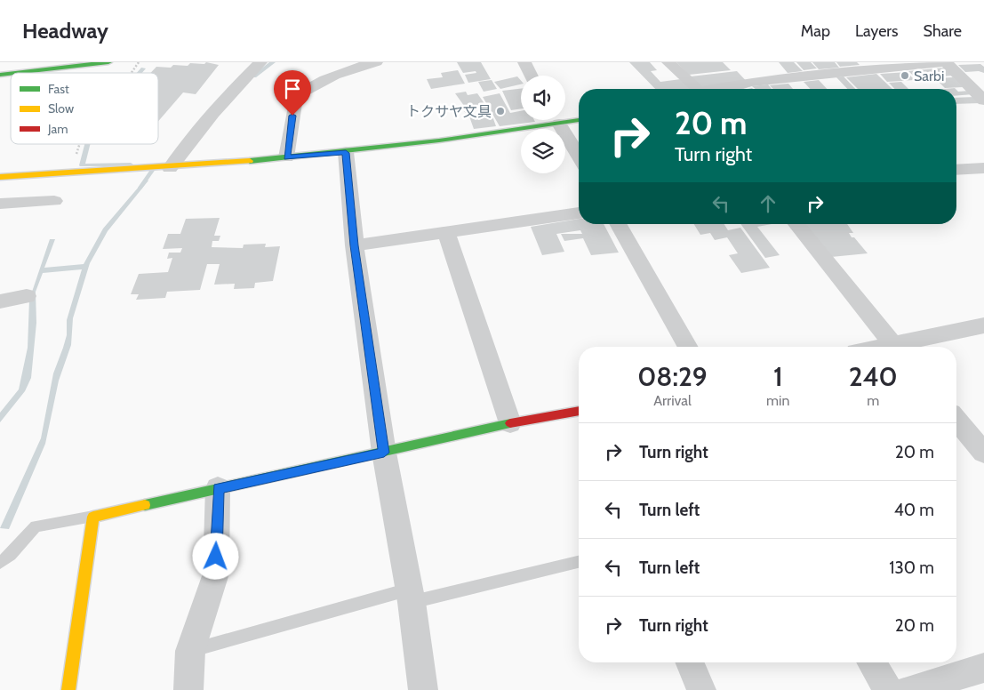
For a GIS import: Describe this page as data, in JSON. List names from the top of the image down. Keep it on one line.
{"places":["Sarbi","トクサヤ文具"],"legend":["Fast","Slow","Jam"],"page":{"header":"Headway","nav":["Map","Layers","Share"],"turn":["20 m","Turn right"],"eta":["08:29","Arrival","1","min","240","m"],"list":[{"name":"Turn right","value":"20 m"},{"name":"Turn left","value":"40 m"},{"name":"Turn left","value":"130 m"},{"name":"Turn right","value":"20 m"}]}}
